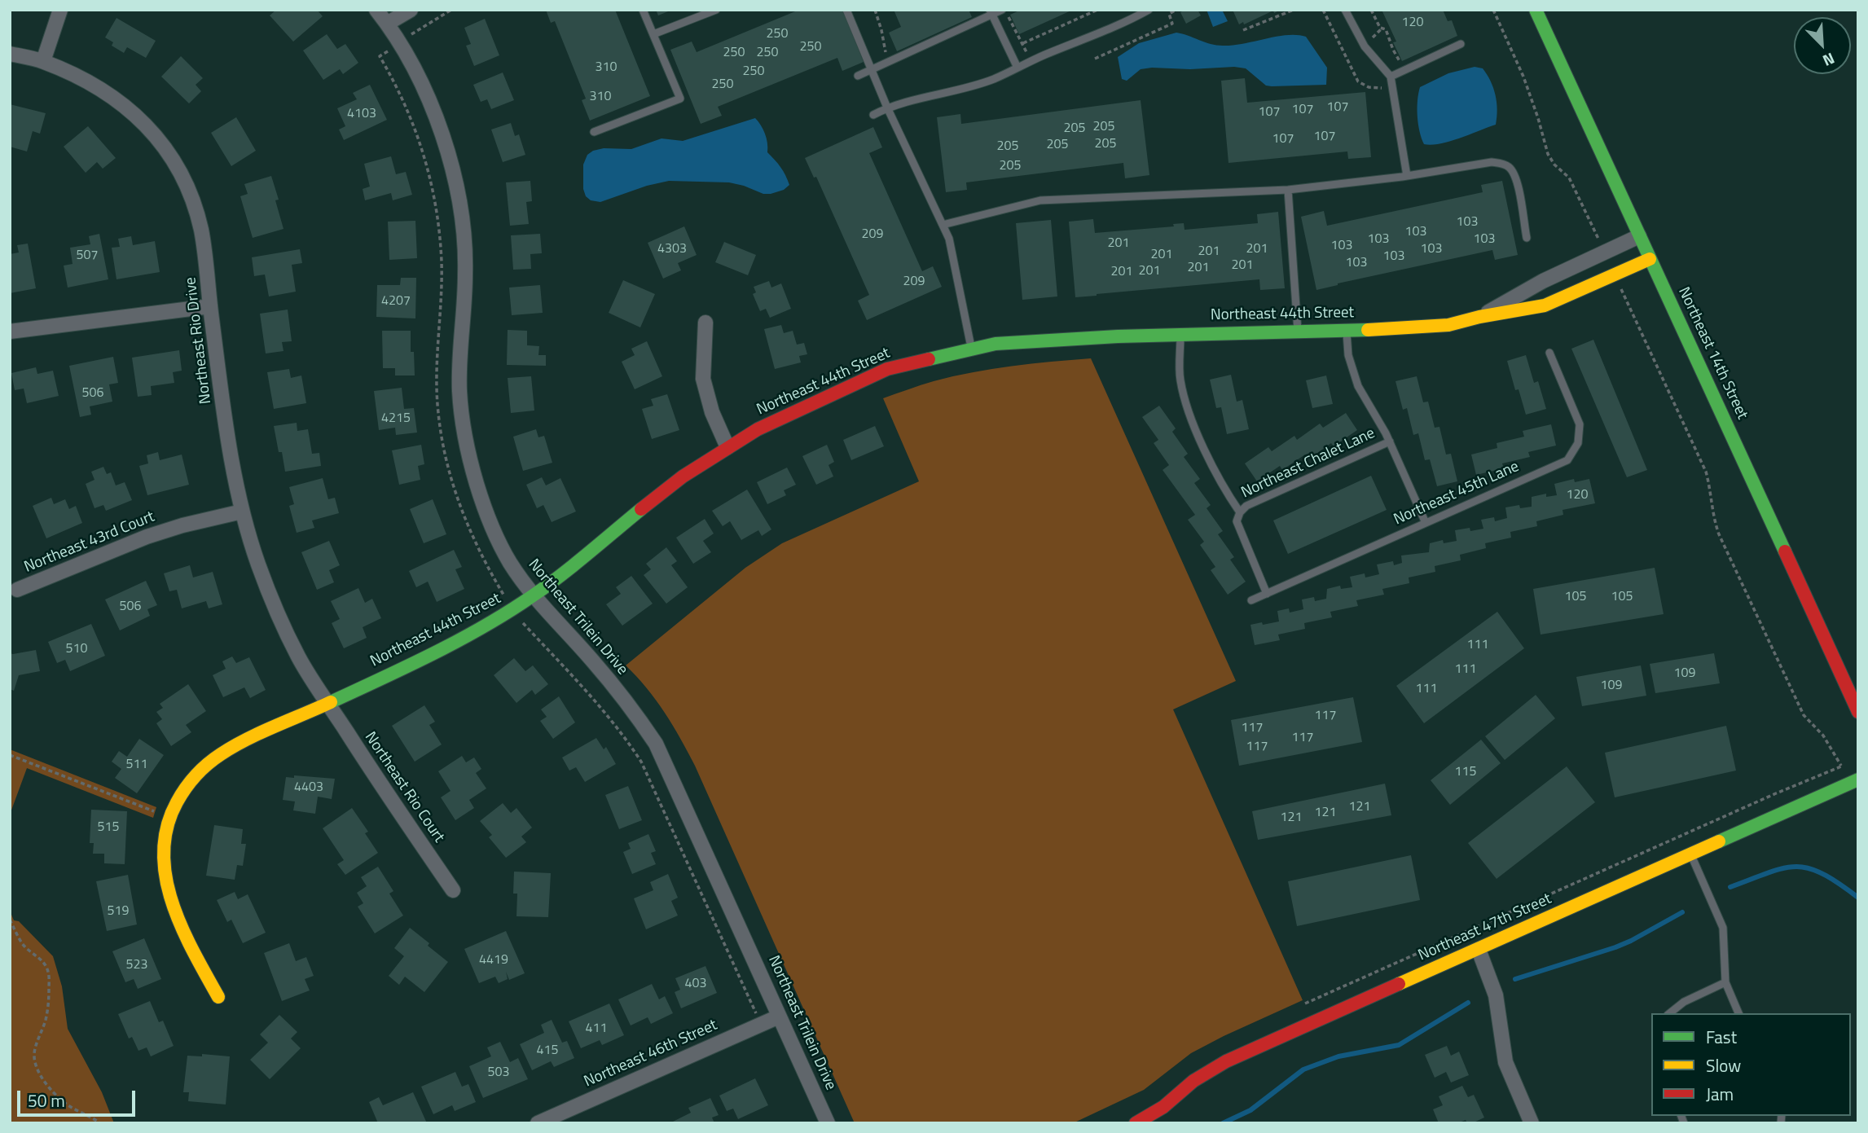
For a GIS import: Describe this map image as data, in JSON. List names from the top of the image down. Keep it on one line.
{"streets":{"street":["Northeast 44th Street","Northeast Rio Drive","Northeast 14th Street","Northeast 43rd Court","Northeast Trilein Drive","Northeast Rio Court","Northeast 47th Street","Northeast 46th Street"],"lane":["Northeast Chalet Lane","Northeast 45th Lane"]},"crossings":[["Northeast 44th Street","Northeast Rio Drive"],["Northeast 44th Street","Northeast 14th Street"],["Northeast 44th Street","Northeast Trilein Drive"],["Northeast 44th Street","Northeast Rio Court"],["Northeast Rio Drive","Northeast 43rd Court"],["Northeast Rio Drive","Northeast Rio Court"],["Northeast Trilein Drive","Northeast 46th Street"]],"house_numbers":["120","250","250","250","250","310","250","250","310","107","107","107","4103","205","205","107","107","205","205","205","205","103","103","209","103","103","201","103","4303","201","103","201","201","507","103","103","201","201","201","201","209","4207","506","4215","120","105","105","506","111","510","111","109","109","111","117","117","117","117","511","115","4403","121","121","121","515","519","4419","523","403","411","415","503"],"legend":["Fast","Slow","Jam"],"scale_bar":"50 m","north":"bottom right"}
